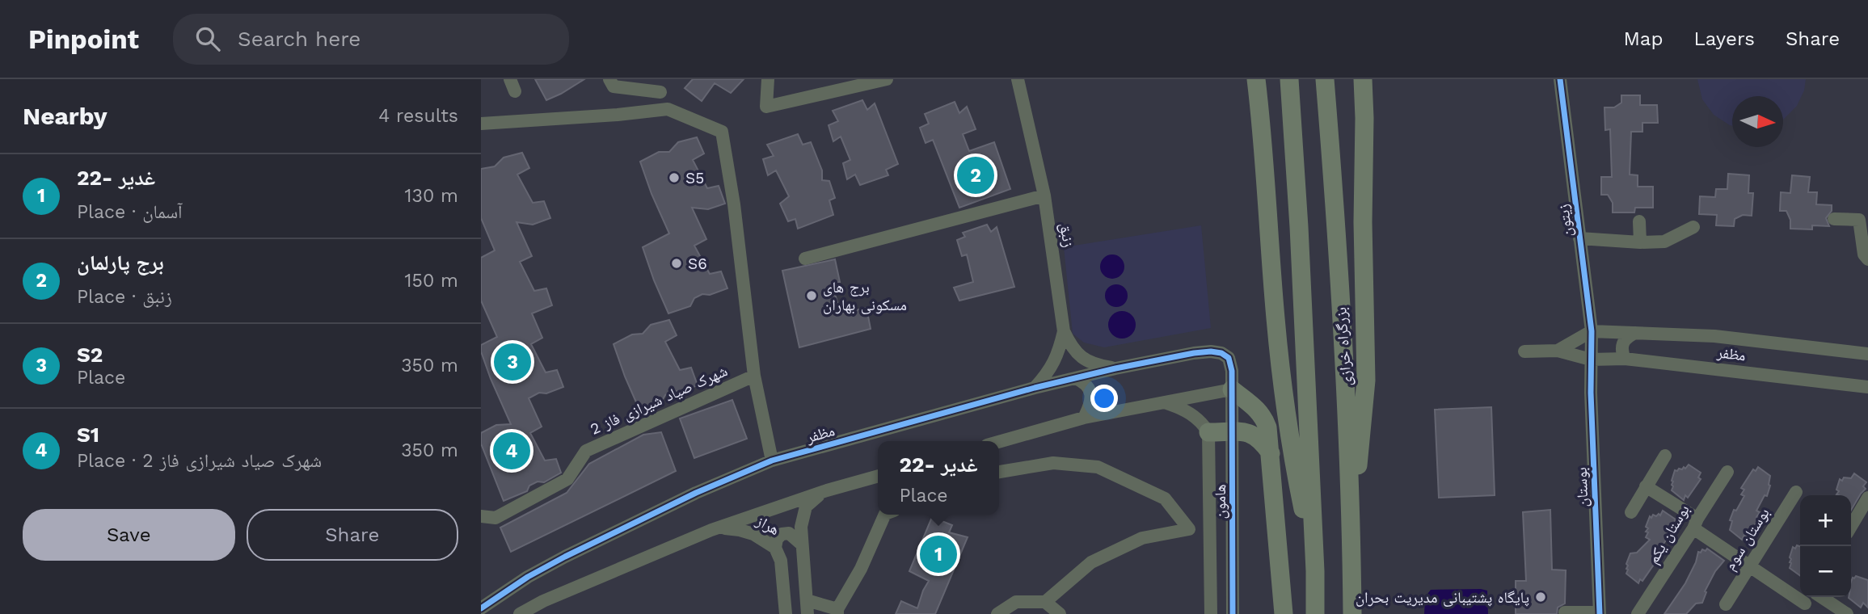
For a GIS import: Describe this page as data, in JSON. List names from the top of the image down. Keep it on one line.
{"streets":{"highway":["بزرگراه خرازی"],"street":["زیتون","زنبق","مظفر","شهرک صیاد شیرازی فاز 2","بوستان","هامون","هراز","بوستان یکم","بوستان سوم"]},"crossings":[["زیتون","مظفر"],["زیتون","بوستان"],["زنبق","مظفر"],["مظفر","بوستان"],["مظفر","هامون"]],"places":["S5","S6","برج های مسکونی بهاران","پایگاه پشتیبانی مدیریت بحران"],"north":"right","page":{"header":"Pinpoint","search":"Search here","nav":["Map","Layers","Share"],"heading":["Nearby","4 results"],"list":[{"mark":"1","name":"22- غدیر","note":"Place · آسمان","value":"130 m"},{"mark":"2","name":"برج پارلمان","note":"Place · زنبق","value":"150 m"},{"mark":"3","name":"S2","note":"Place","value":"350 m"},{"mark":"4","name":"S1","note":"Place · شهرک صیاد شیرازی فاز 2","value":"350 m"}],"pins":["2","3","4","1"],"popup":["22- غدیر","Place"],"buttons":["Save","Share"],"map_buttons":["+","−"]}}
